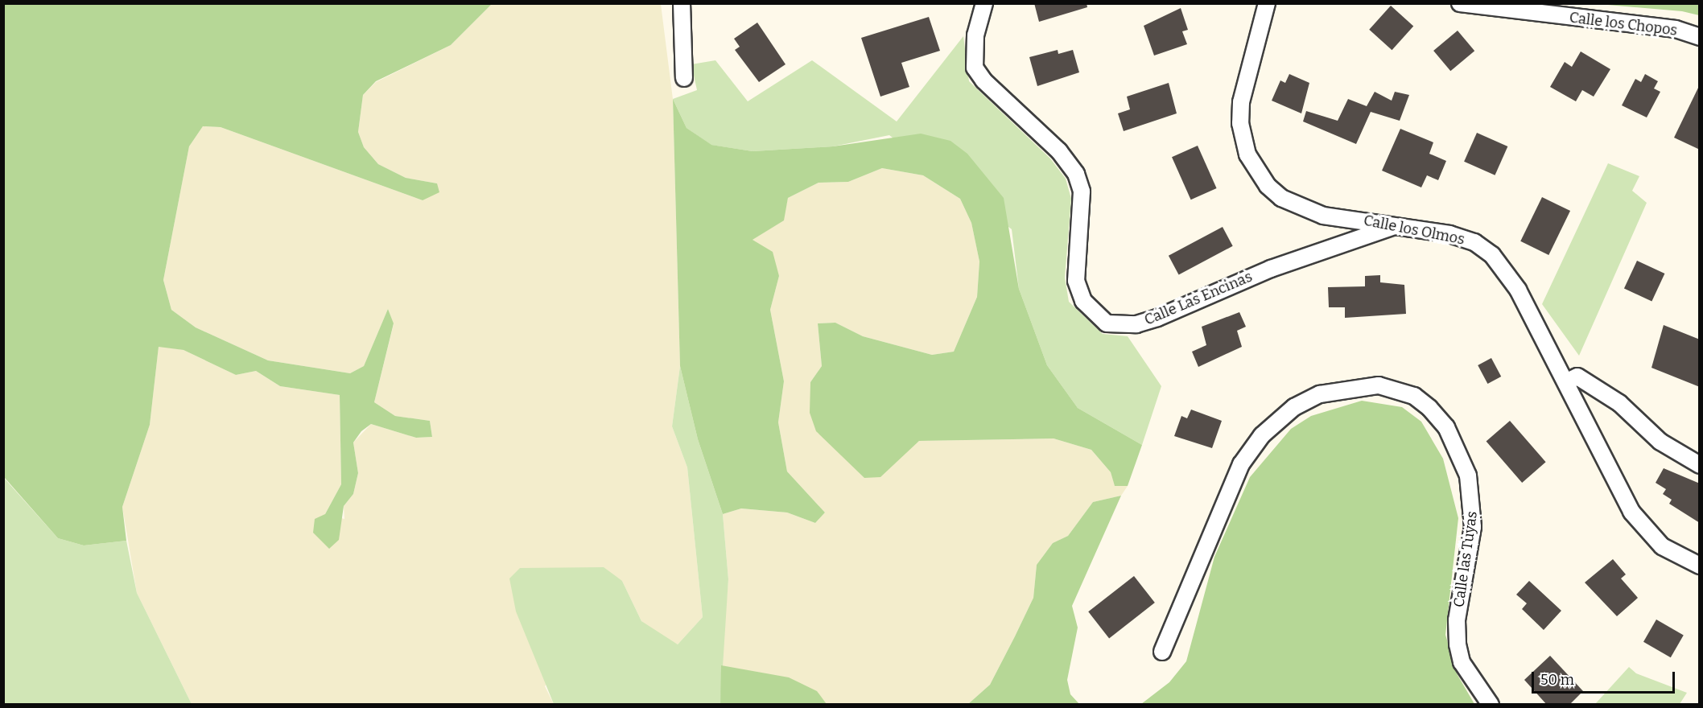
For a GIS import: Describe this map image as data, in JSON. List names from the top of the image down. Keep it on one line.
{"streets":{"street":["Calle los Chopos","Calle los Olmos","Calle Las Encinas","Calle las Tuyas"]},"crossings":[["Calle los Olmos","Calle Las Encinas"]],"scale_bar":"50 m"}
